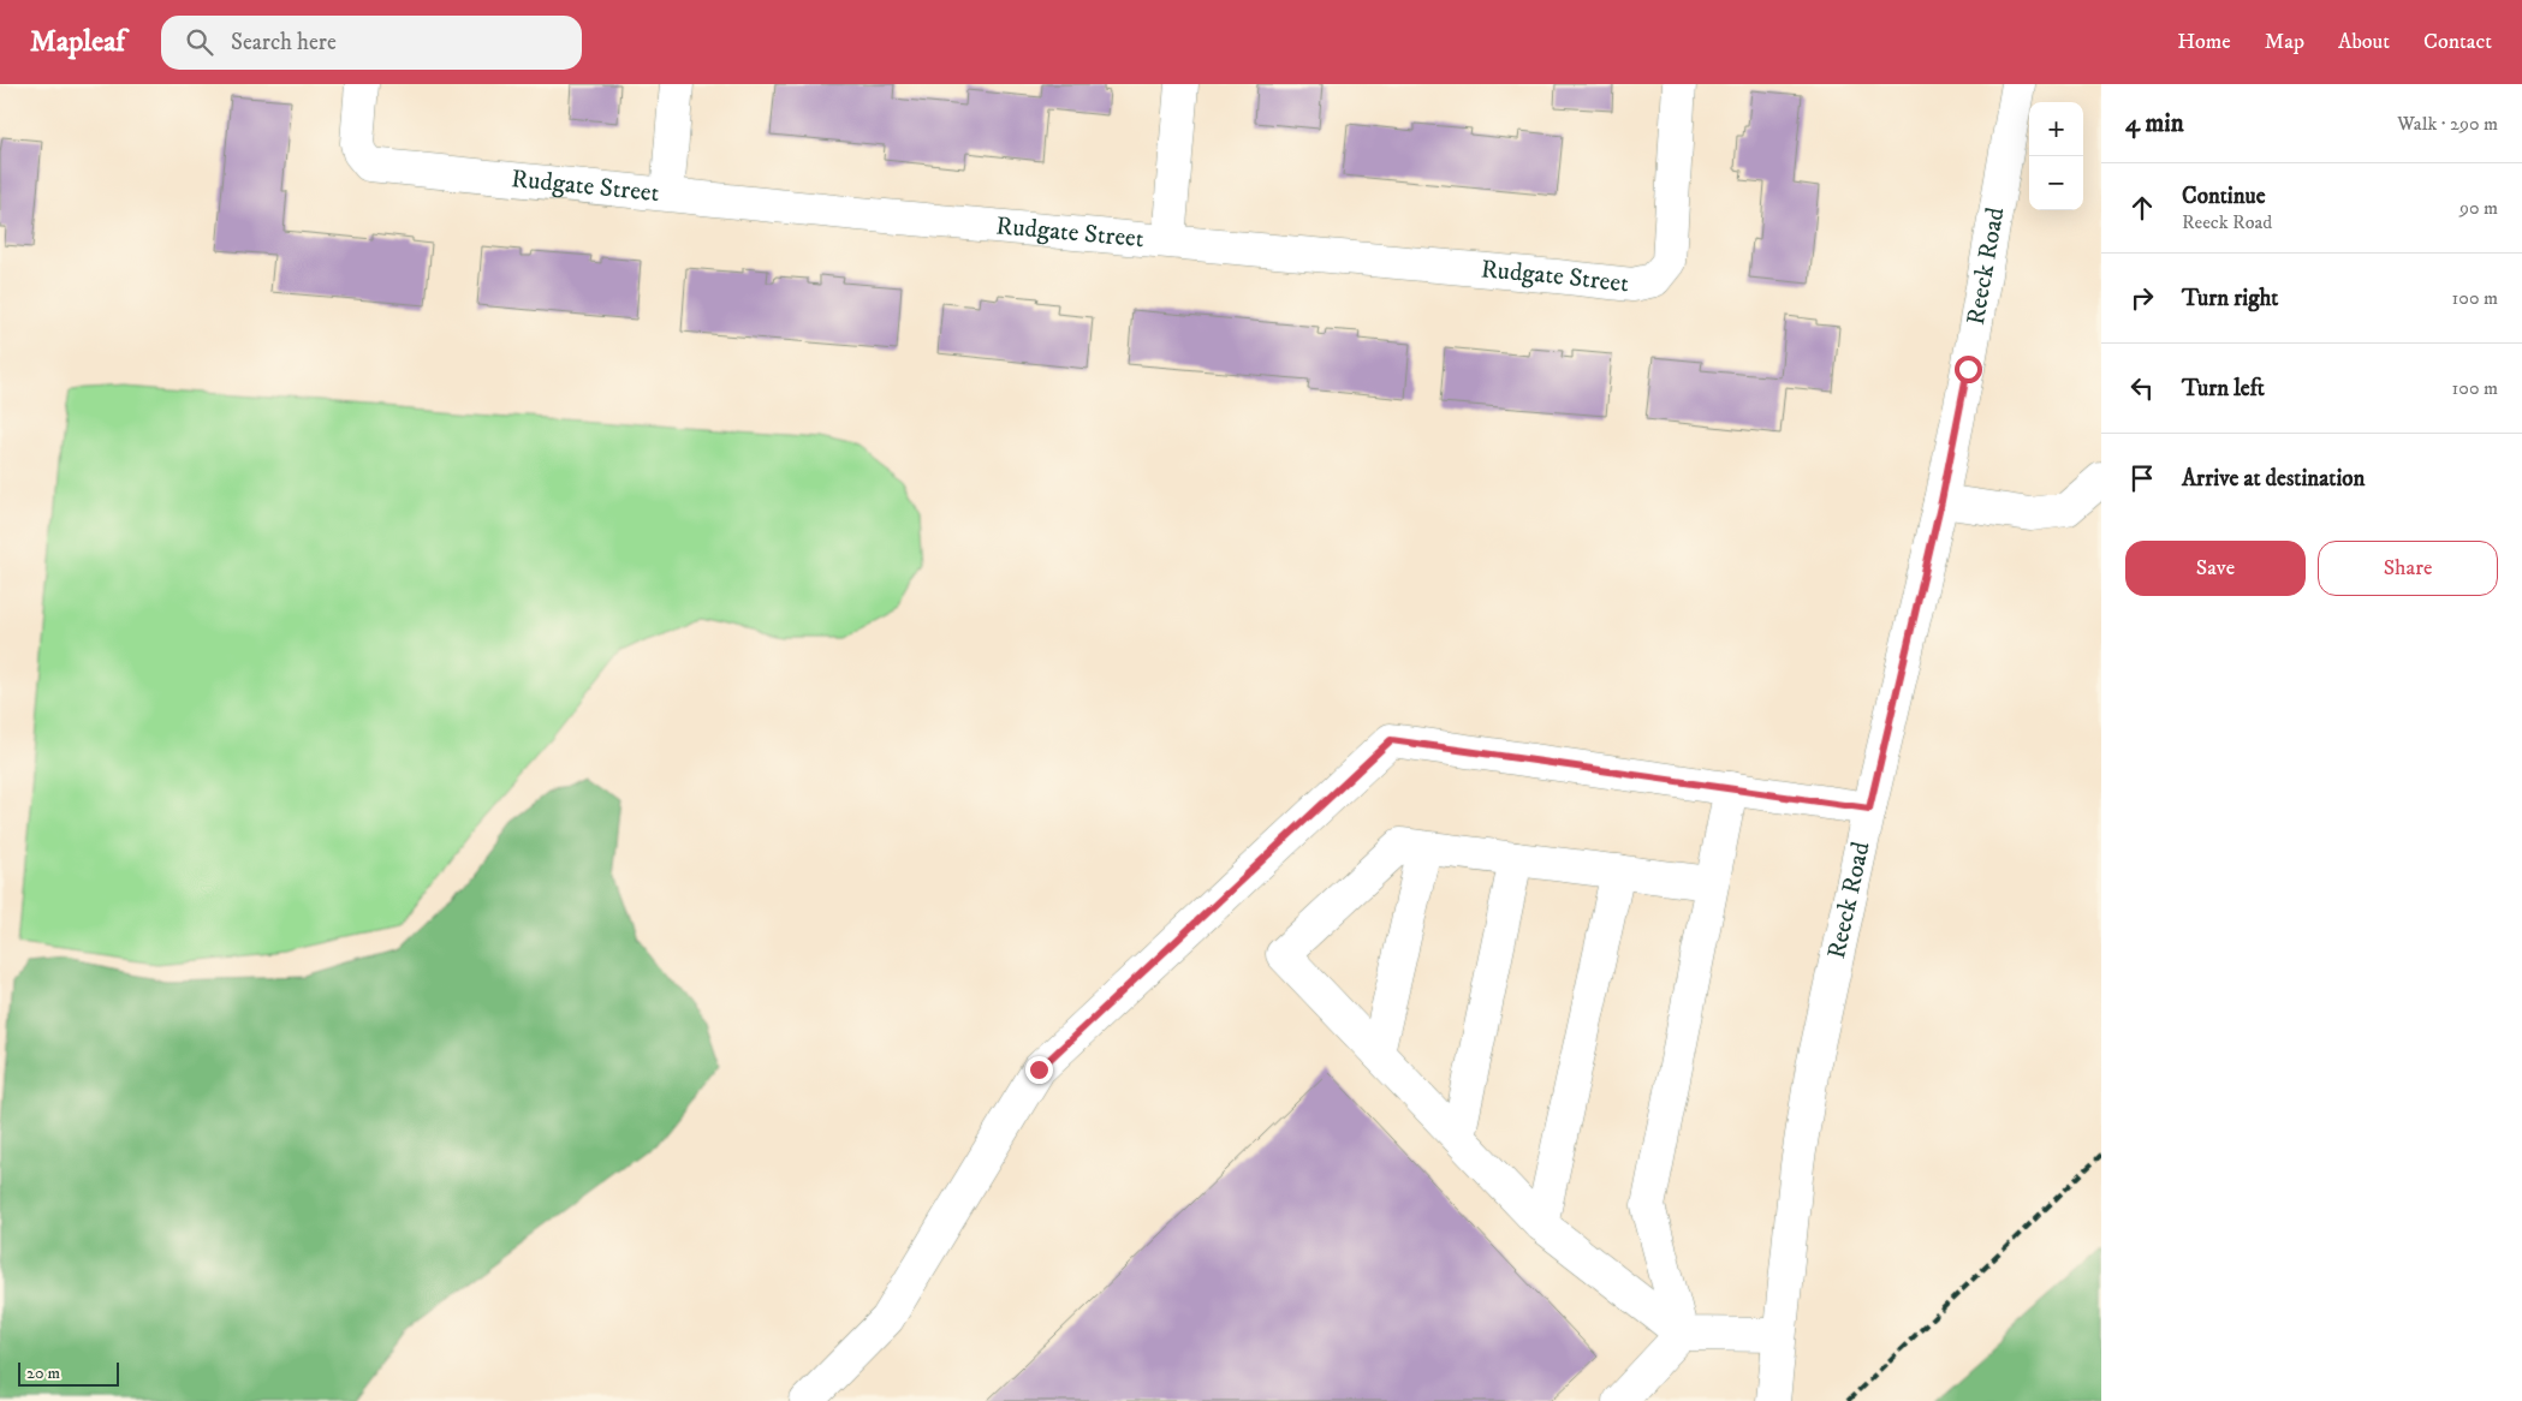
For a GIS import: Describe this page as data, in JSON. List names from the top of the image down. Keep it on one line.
{"streets":{"street":["Rudgate Street","Reeck Road"]},"scale_bar":"20 m","page":{"header":"Mapleaf","search":"Search here","nav":["Home","Map","About","Contact"],"heading":["4 min","Walk · 290 m"],"map_buttons":["+","−"],"list":[["Continue","Reeck Road","90 m"],["Turn right","100 m"],["Turn left","100 m"],"Arrive at destination"],"buttons":["Save","Share"],"scale":"20 m"}}
